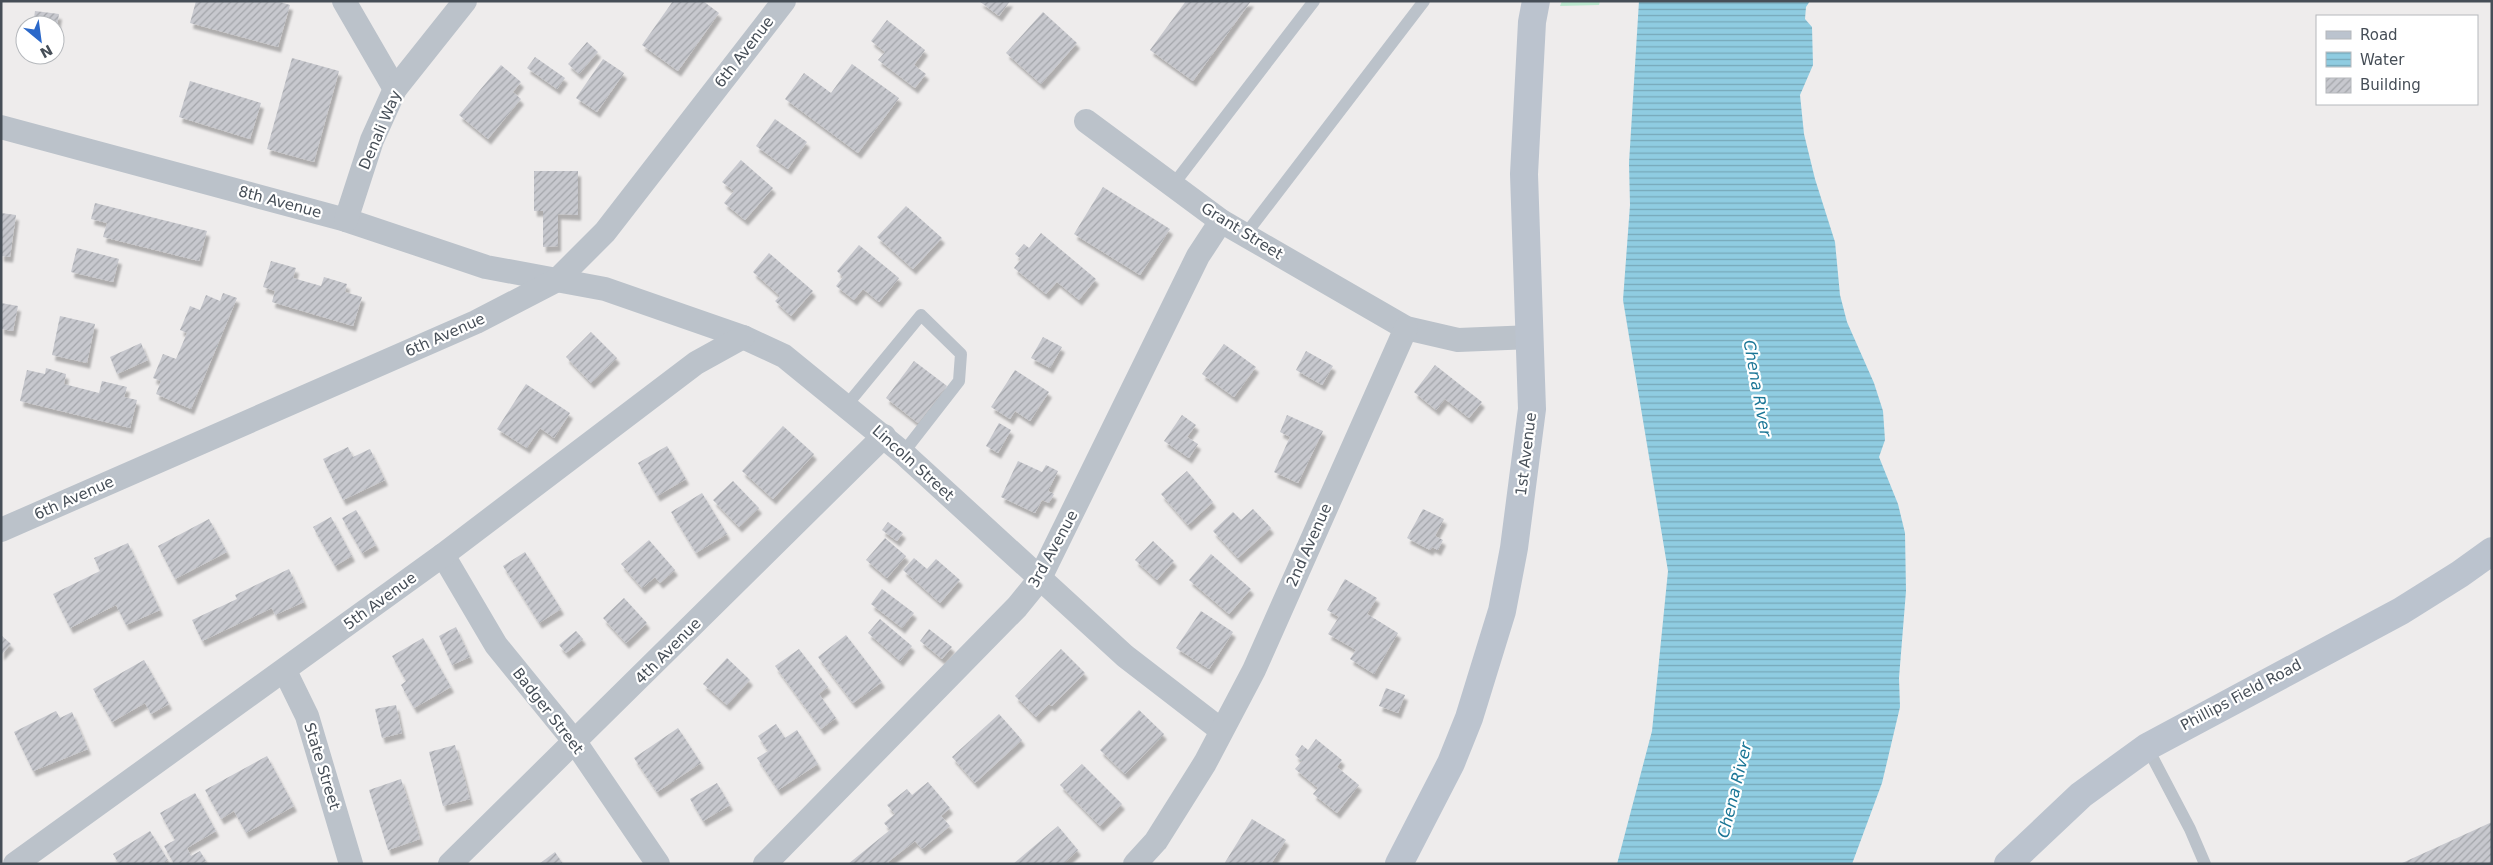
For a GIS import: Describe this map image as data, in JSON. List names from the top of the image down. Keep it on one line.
{"streets":{"street":["6th Avenue","Denali Way","8th Avenue","Grant Street","1st Avenue","Lincoln Street","2nd Avenue","3rd Avenue","5th Avenue","4th Avenue","Phillips Field Road","Badger Street","State Street"]},"crossings":[["6th Avenue","8th Avenue"],["6th Avenue","Lincoln Street"],["Denali Way","8th Avenue"],["8th Avenue","Lincoln Street"],["Grant Street","2nd Avenue"],["Grant Street","3rd Avenue"],["Lincoln Street","2nd Avenue"],["Lincoln Street","3rd Avenue"],["Lincoln Street","5th Avenue"],["Lincoln Street","4th Avenue"],["5th Avenue","Badger Street"],["5th Avenue","State Street"],["4th Avenue","Badger Street"]],"water":["Chena River"],"legend":["Road","Water","Building"],"north":"bottom right"}
